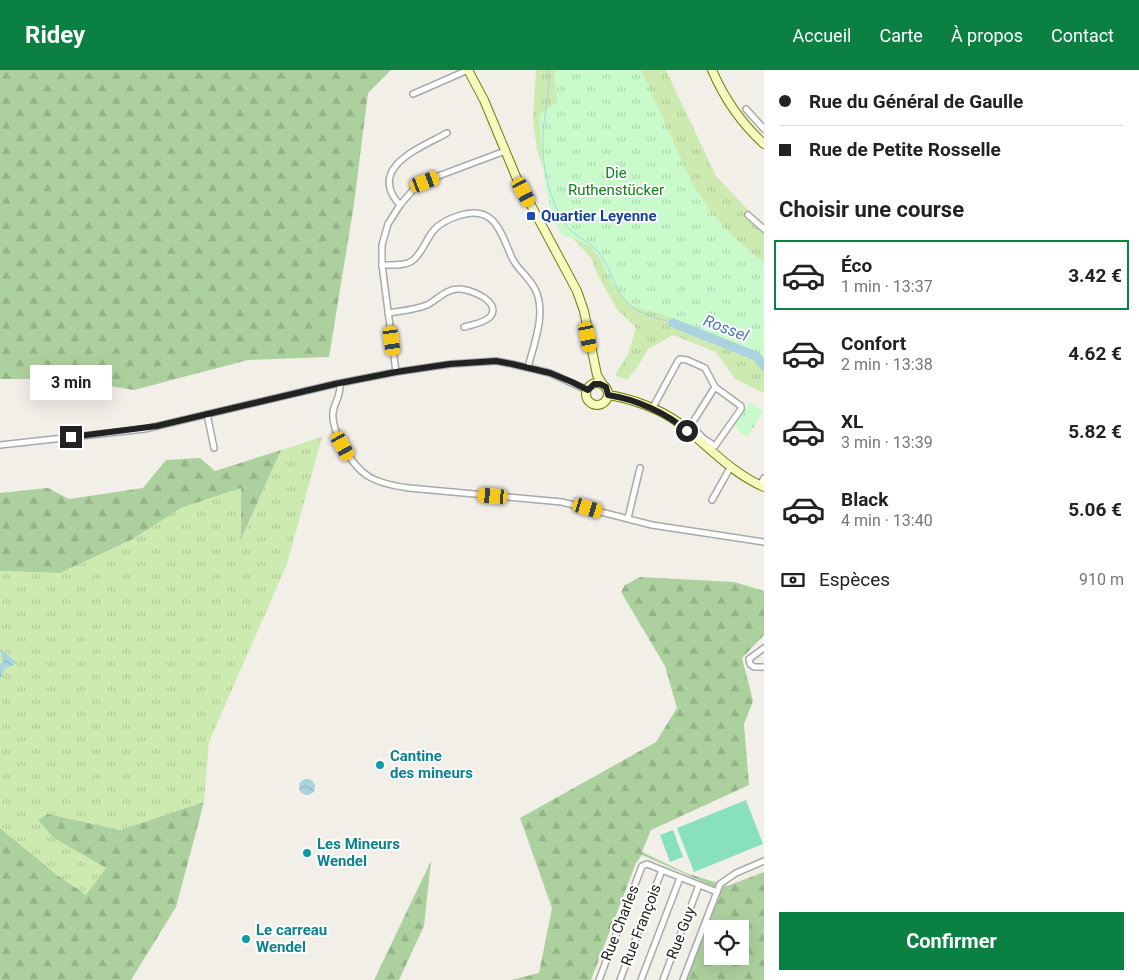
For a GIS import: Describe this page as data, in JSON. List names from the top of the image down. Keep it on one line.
{"streets":{"street":["Rue Charles","Rue François","Rue Guy"]},"crossings":[["Rue Charles","Rue François"]],"water":["Rossel"],"parks":["Die Ruthenstücker"],"places":{"transit":["Quartier Leyenne"],"other":["Cantine des mineurs","Les Mineurs Wendel","Le carreau Wendel"]},"page":{"header":"Ridey","nav":["Accueil","Carte","À propos","Contact"],"banner":["Rue du Général de Gaulle","Rue de Petite Rosselle"],"heading":"Choisir une course","list":[{"name":"Éco","note":"1 min · 13:37","value":"3.42 €"},{"name":"Confort","note":"2 min · 13:38","value":"4.62 €"},{"name":"XL","note":"3 min · 13:39","value":"5.82 €"},{"name":"Black","note":"4 min · 13:40","value":"5.06 €"}],"bubble":"3 min","pay":["Espèces","910 m"],"buttons":"Confirmer"}}
